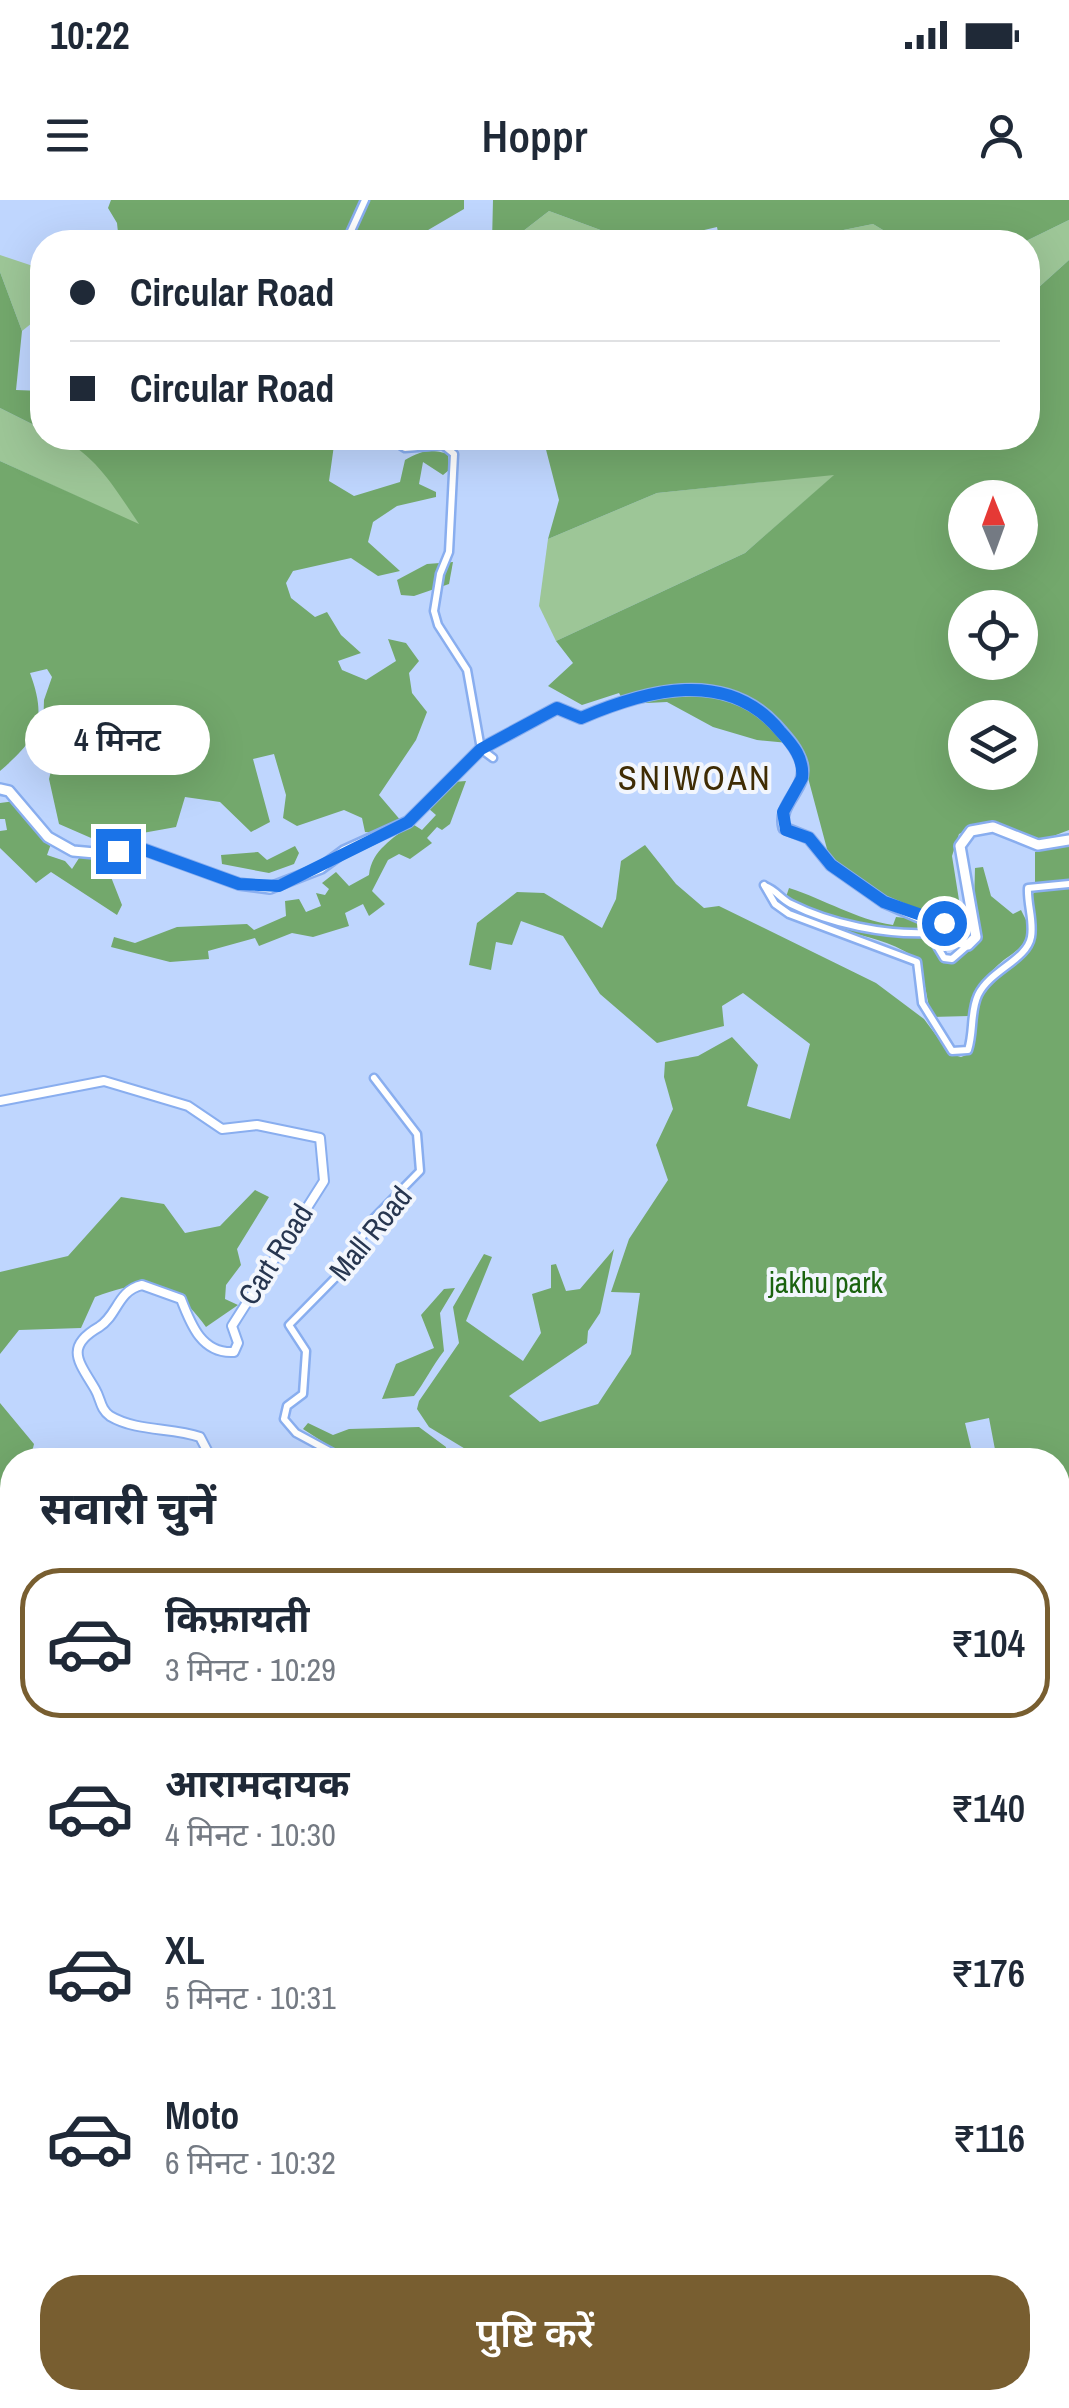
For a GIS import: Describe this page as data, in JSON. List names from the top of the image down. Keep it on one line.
{"streets":{"main road":["Cart Road"],"street":["Mall Road"]},"districts":["SNIWOAN"],"parks":["jakhu park"],"north":"top","page":{"status":"10:22","header":"Hoppr","banner":["Circular Road","Circular Road"],"bubble":"4 मिनट","heading":"सवारी चुनें","list":[{"name":"किफ़ायती","note":"3 मिनट · 10:29","value":"₹104"},{"name":"आरामदायक","note":"4 मिनट · 10:30","value":"₹140"},{"name":"XL","note":"5 मिनट · 10:31","value":"₹176"},{"name":"Moto","note":"6 मिनट · 10:32","value":"₹116"}],"buttons":"पुष्टि करें"}}
